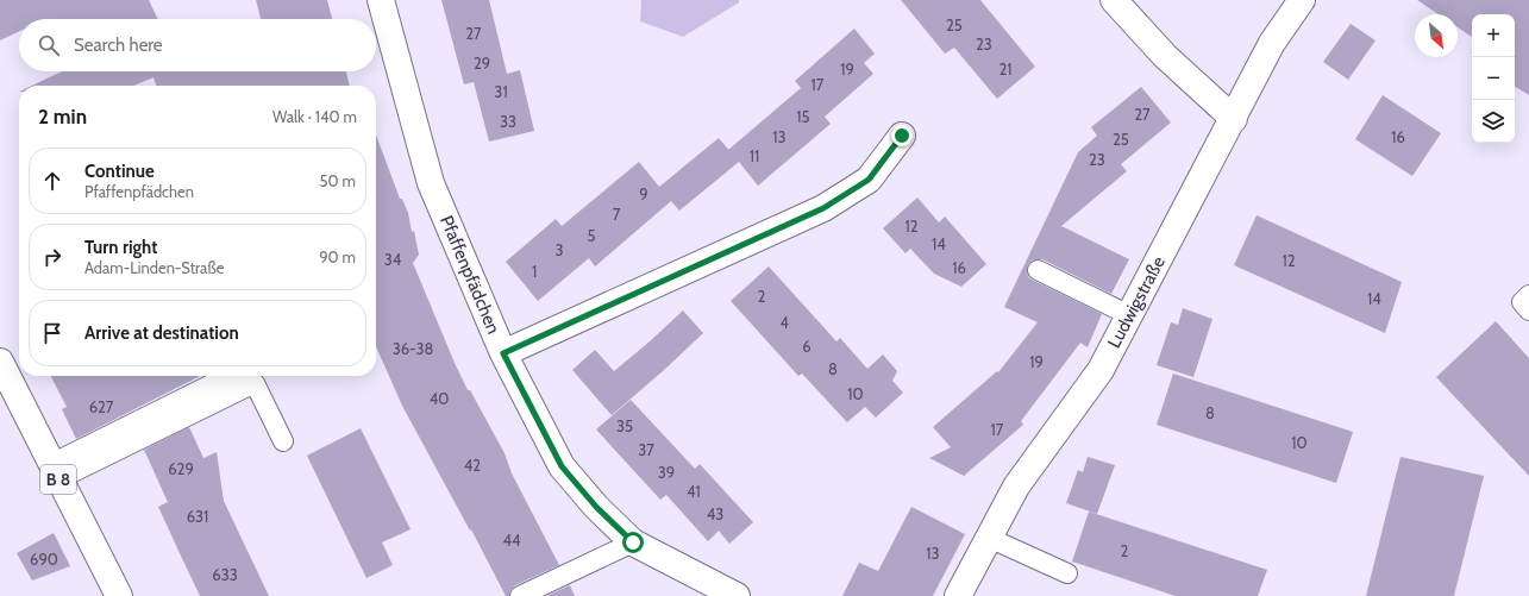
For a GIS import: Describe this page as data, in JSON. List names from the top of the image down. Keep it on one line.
{"streets":{"street":["Pfaffenpfädchen","Ludwigstraße","B 8"]},"house_numbers":["25","27","23","29","19","21","17","31","27","15","33","13","16","25","11","23","9","7","12","5","14","3","34","12","16","1","2","14","4","6","36-38","19","8","10","40","627","8","35","17","10","37","42","629","39","41","43","631","44","2","13","690","633"],"north":"bottom right","page":{"map_buttons":["+","−"],"search":"Search here","heading":["2 min","Walk · 140 m"],"list":[["Continue","Pfaffenpfädchen","50 m"],["Turn right","Adam-Linden-Straße","90 m"],"Arrive at destination"]}}
